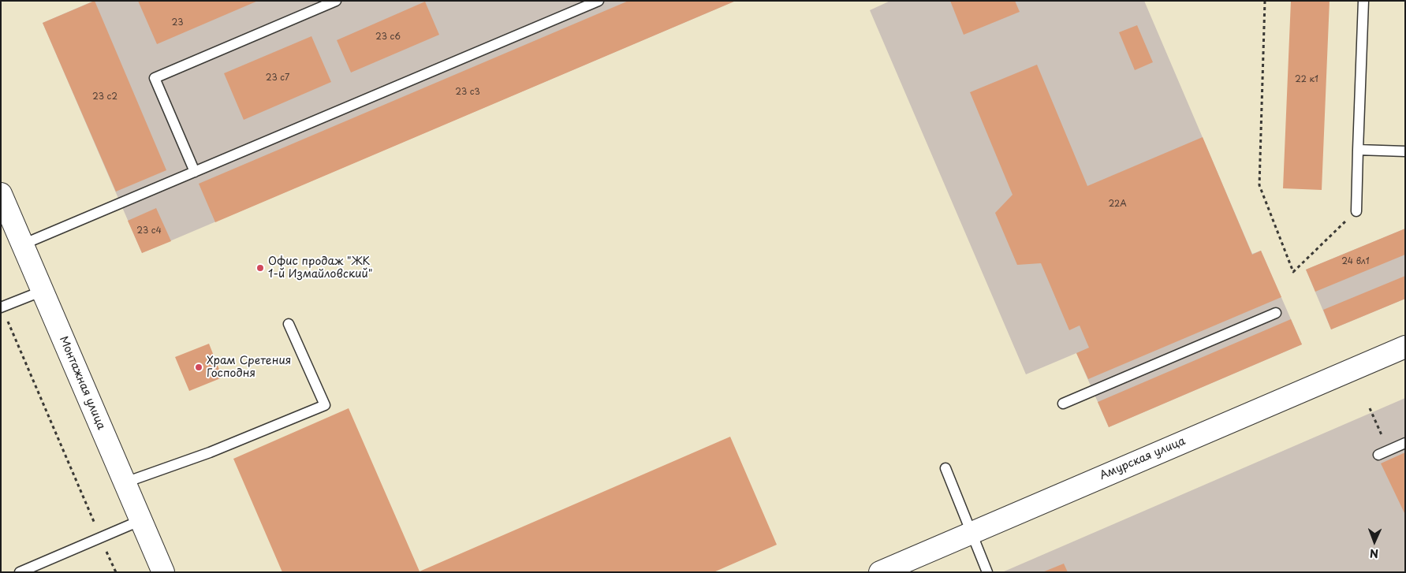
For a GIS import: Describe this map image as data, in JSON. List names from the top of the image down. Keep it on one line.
{"streets":{"street":["Монтажная улица","Амурская улица"]},"places":["Офис продаж \"ЖК 1-й Измайловский\"","Храм Сретения Господня"],"house_numbers":["23","23 с6","23 с7","22 к1","23 c3","23 c2","22А","23 c4","24 вл1"],"north":"bottom"}
